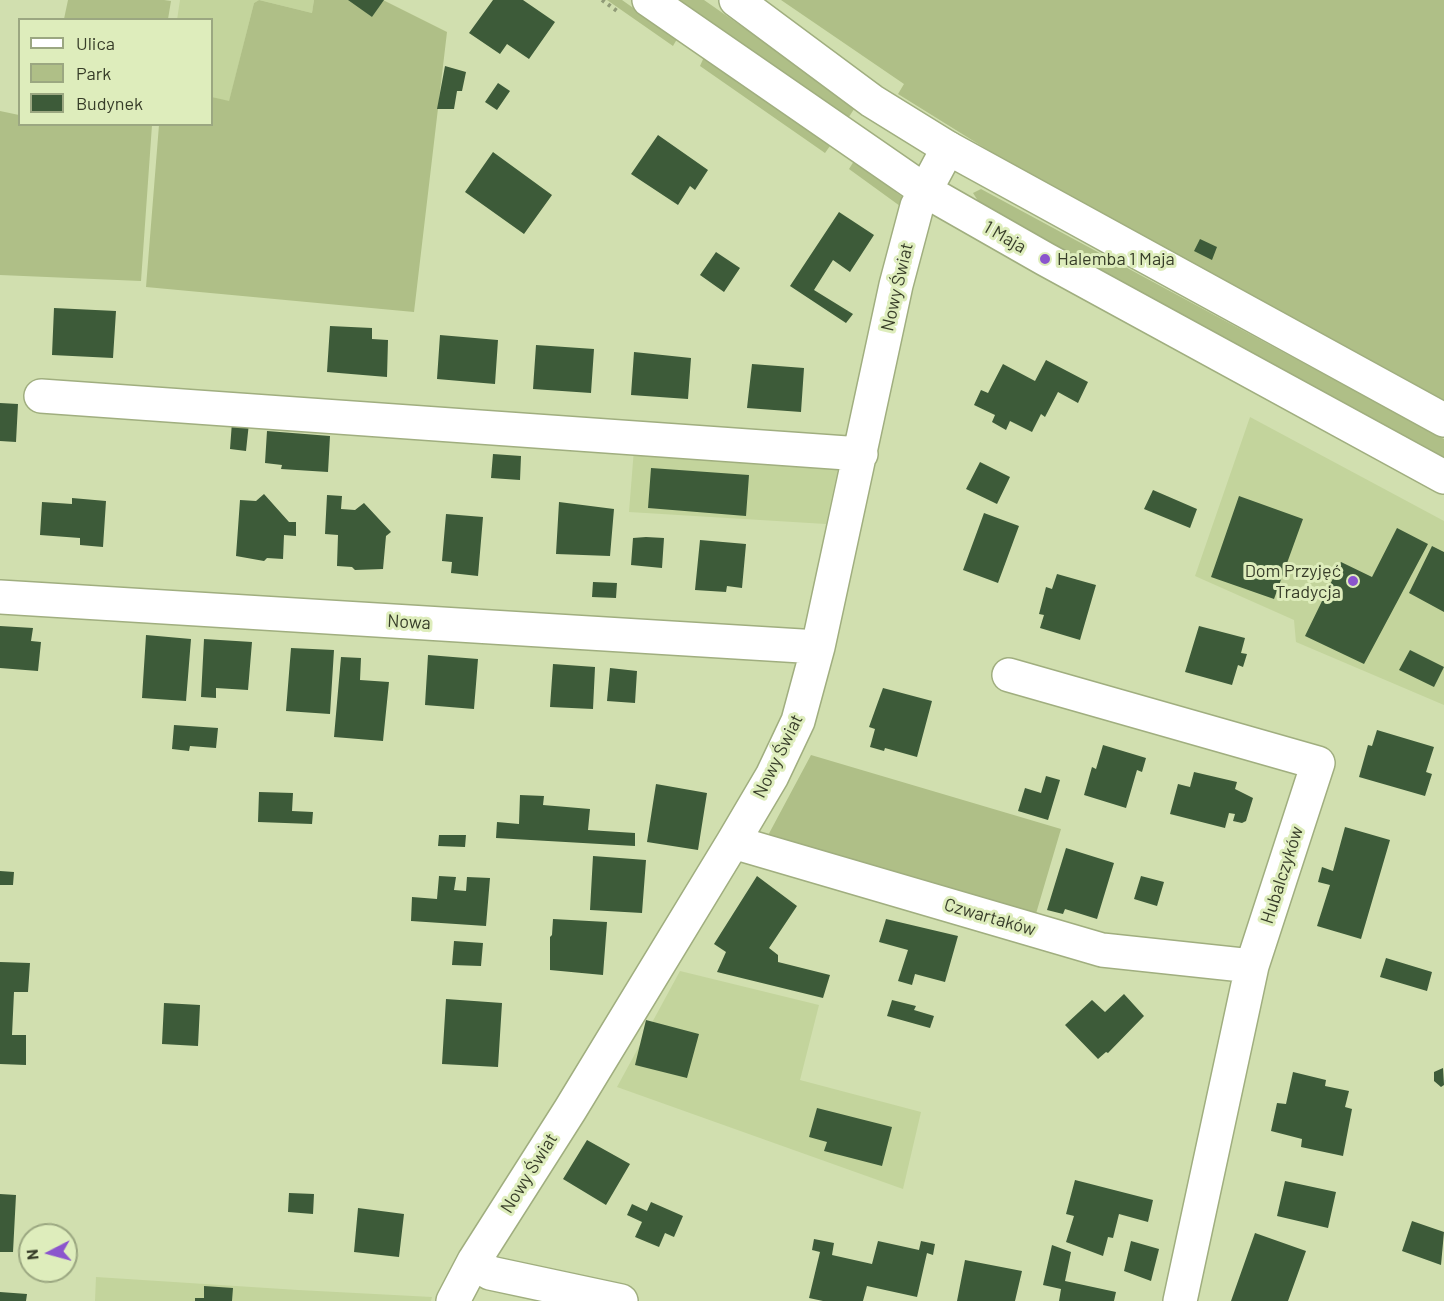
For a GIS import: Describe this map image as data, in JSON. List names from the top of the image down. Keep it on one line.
{"streets":{"street":["1 Maja","Nowy Świat","Nowa","Hubalczyków","Czwartaków"]},"crossings":[["1 Maja","Nowy Świat"],["Nowy Świat","Nowa"],["Nowy Świat","Czwartaków"],["Hubalczyków","Czwartaków"]],"places":["Halemba 1 Maja","Dom Przyjęć Tradycja"],"legend":["Ulica","Park","Budynek"],"north":"left"}
